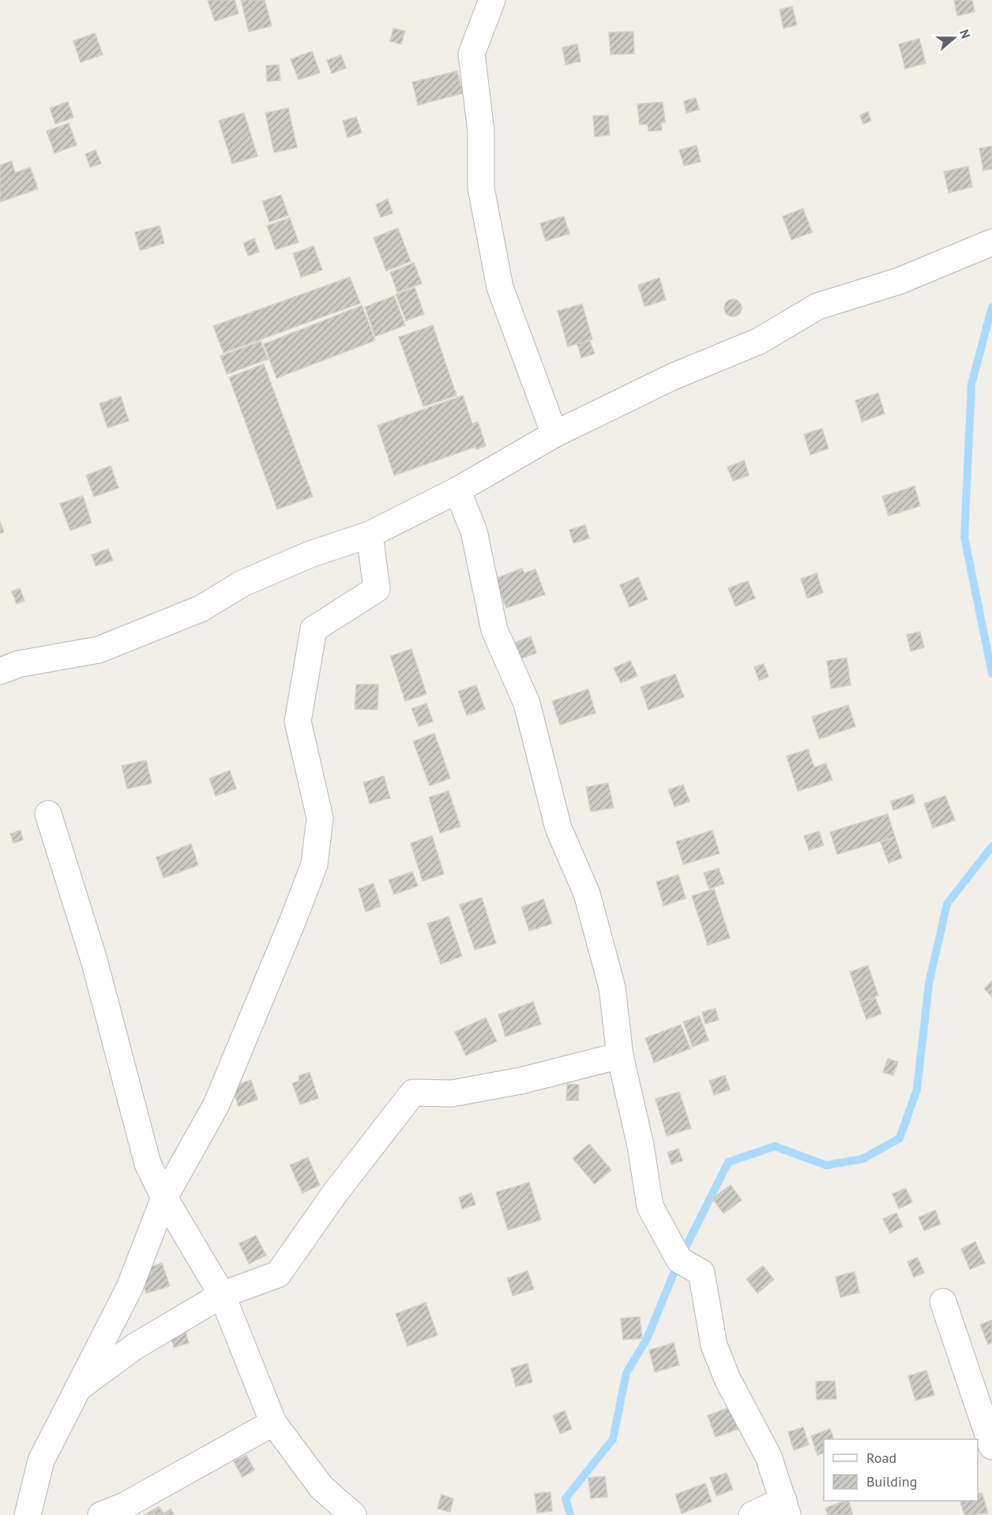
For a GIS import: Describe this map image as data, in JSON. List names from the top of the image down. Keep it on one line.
{"legend":["Road","Building"],"north":"right"}
